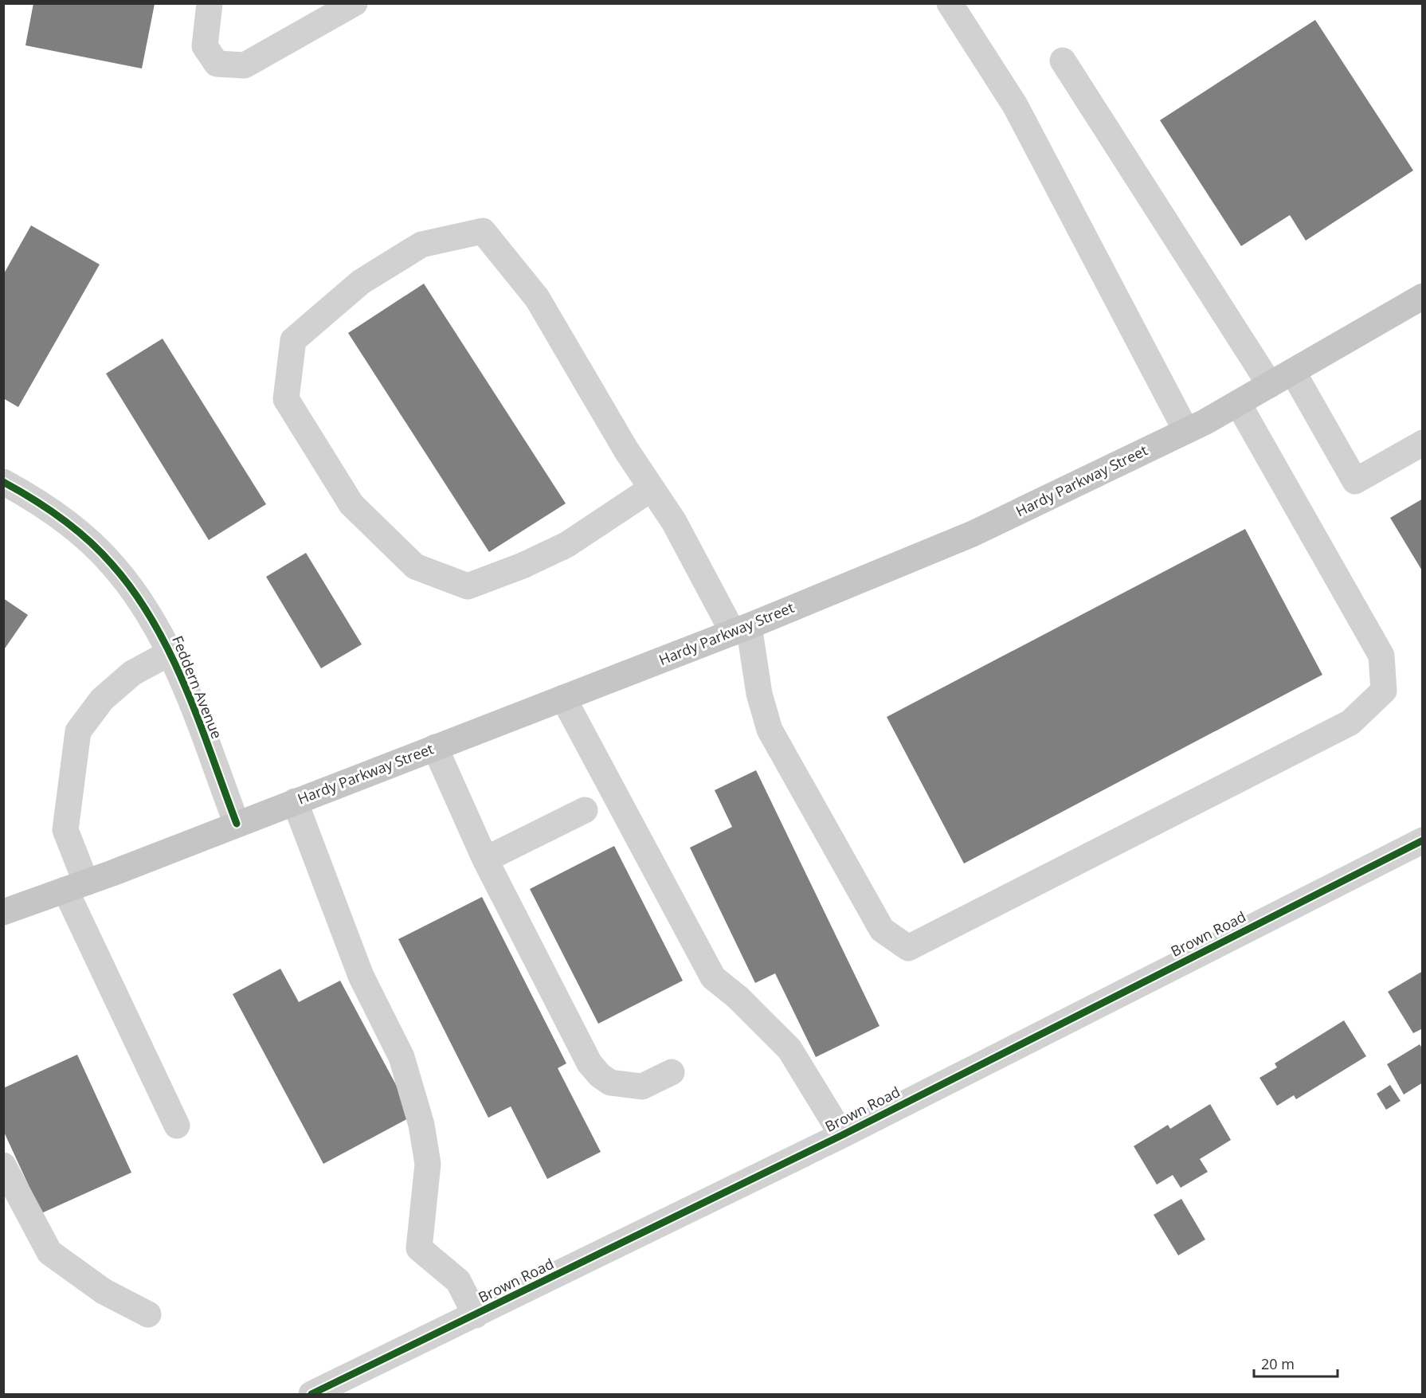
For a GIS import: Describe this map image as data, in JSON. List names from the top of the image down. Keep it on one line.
{"streets":{"main road":["Hardy Parkway Street"],"street":["Feddern Avenue","Brown Road"]},"crossings":[["Hardy Parkway Street","Feddern Avenue"]],"scale_bar":"20 m"}
